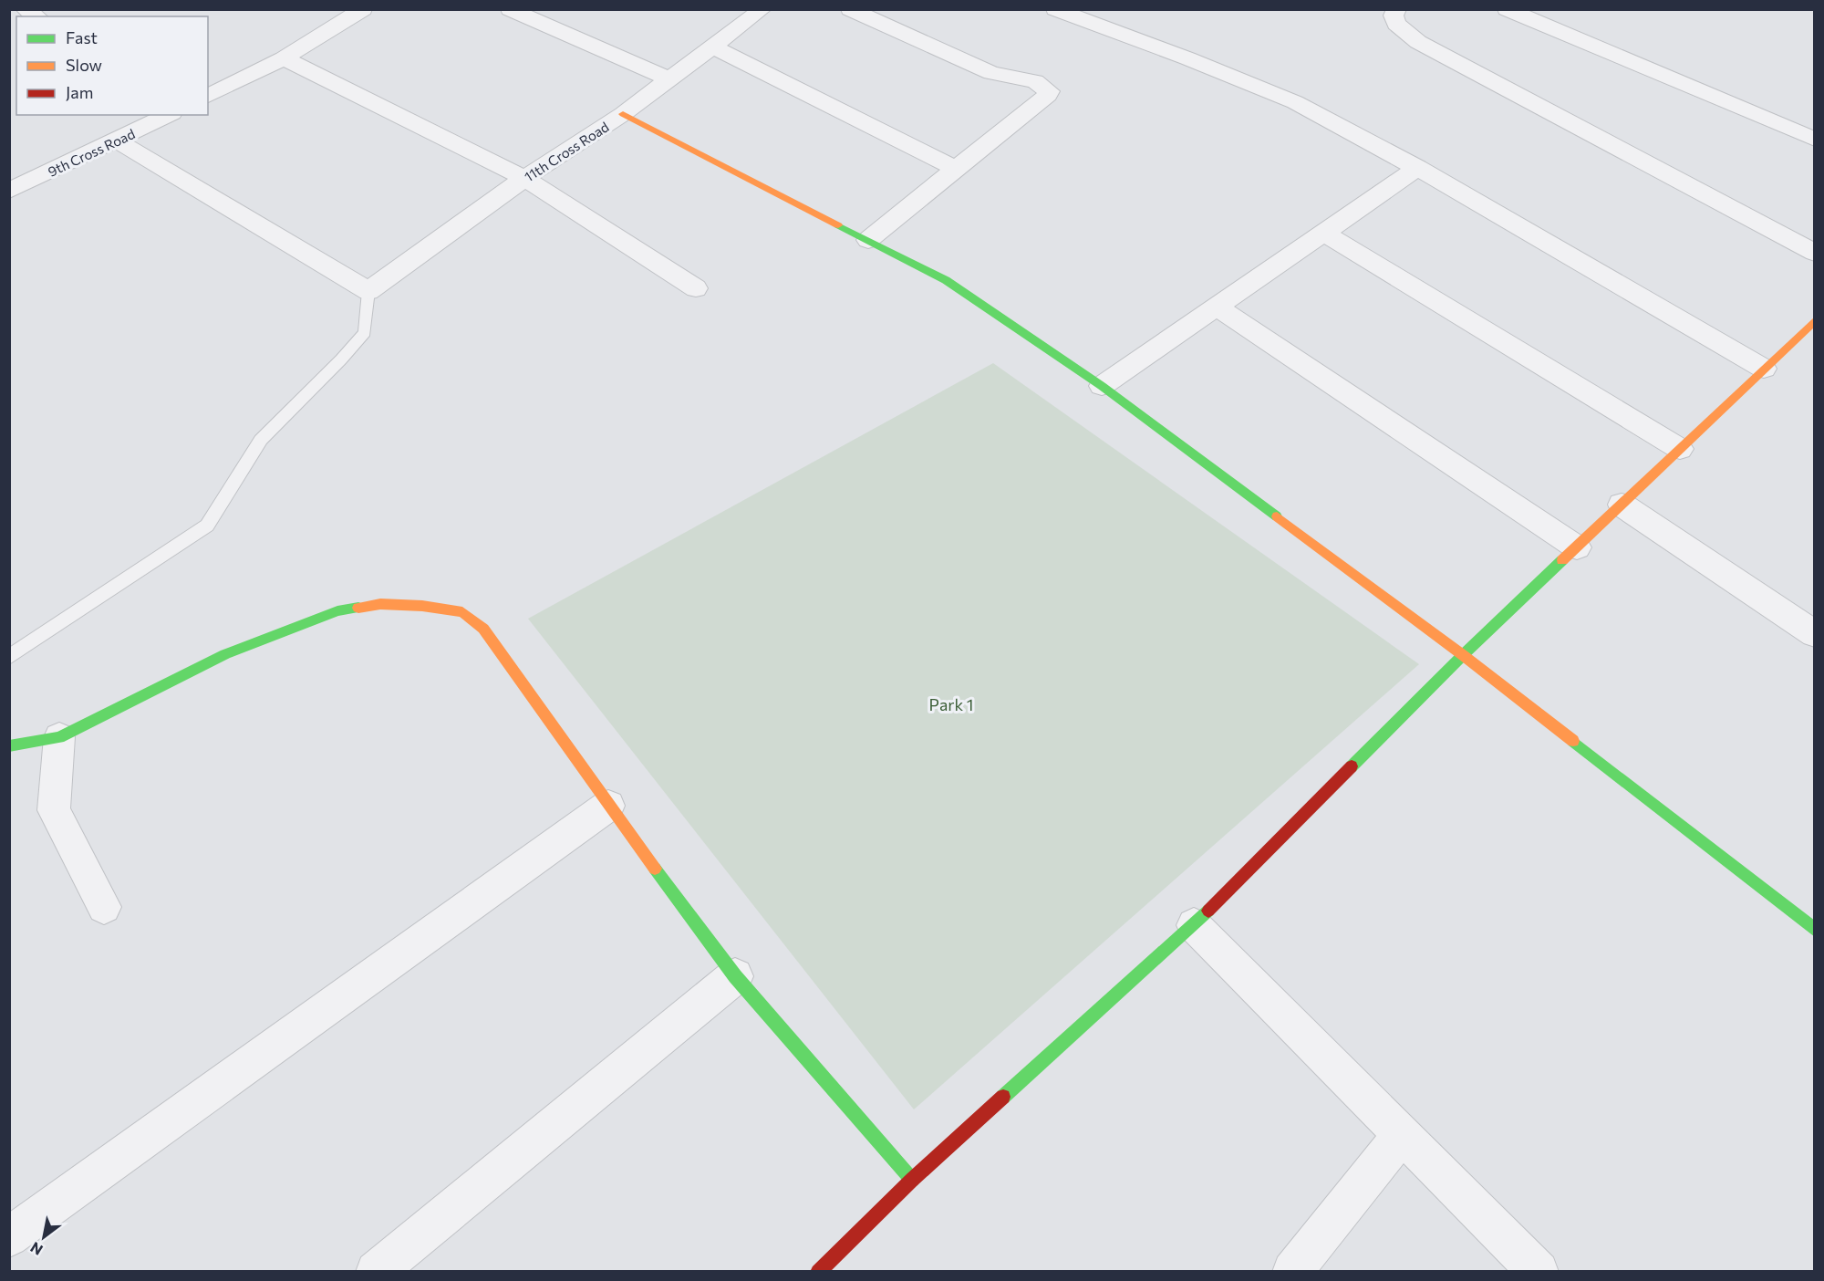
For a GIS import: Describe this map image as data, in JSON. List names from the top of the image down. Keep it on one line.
{"streets":{"street":["11th Cross Road","9th Cross Road"]},"parks":["Park 1"],"legend":["Fast","Slow","Jam"],"north":"bottom left"}
